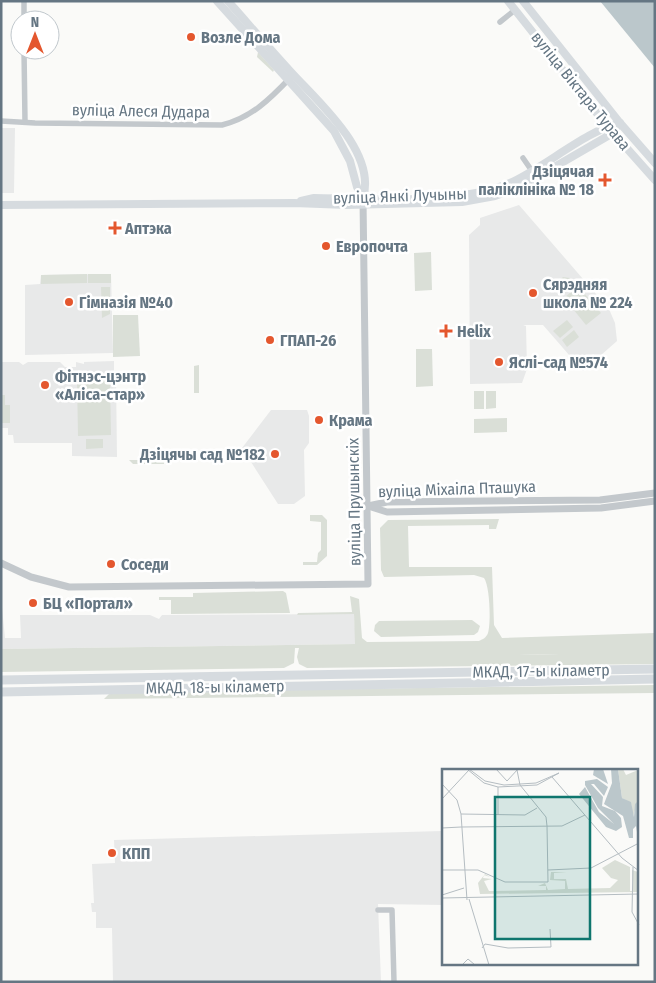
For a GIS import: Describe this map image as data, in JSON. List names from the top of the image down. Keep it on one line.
{"streets":{"highway":["МКАД, 17-ы кіламетр","МКАД, 18-ы кіламетр"],"main road":["вуліца Віктара Турава","вуліца Янкі Лучыны"],"street":["вуліца Алеся Дудара","вуліца Міхаіла Пташука","вуліца Прушынскіх"]},"crossings":[["вуліца Віктара Турава","вуліца Янкі Лучыны"],["вуліца Янкі Лучыны","вуліца Прушынскіх"],["вуліца Міхаіла Пташука","вуліца Прушынскіх"],["МКАД, 17-ы кіламетр","МКАД, 18-ы кіламетр"]],"places":{"other":["Возле Дома","Европочта","Сярэдняя школа № 224","Гімназія №40","ГПАП-26","Яслі-сад №574","Фітнэс-цэнтр «Аліса-стар»","Крама","Дзіцячы сад №182","Соседи","БЦ «Портал»","КПП"],"health":["Дзіцячая паліклініка № 18","Аптэка","Helix"]},"north":"top"}
